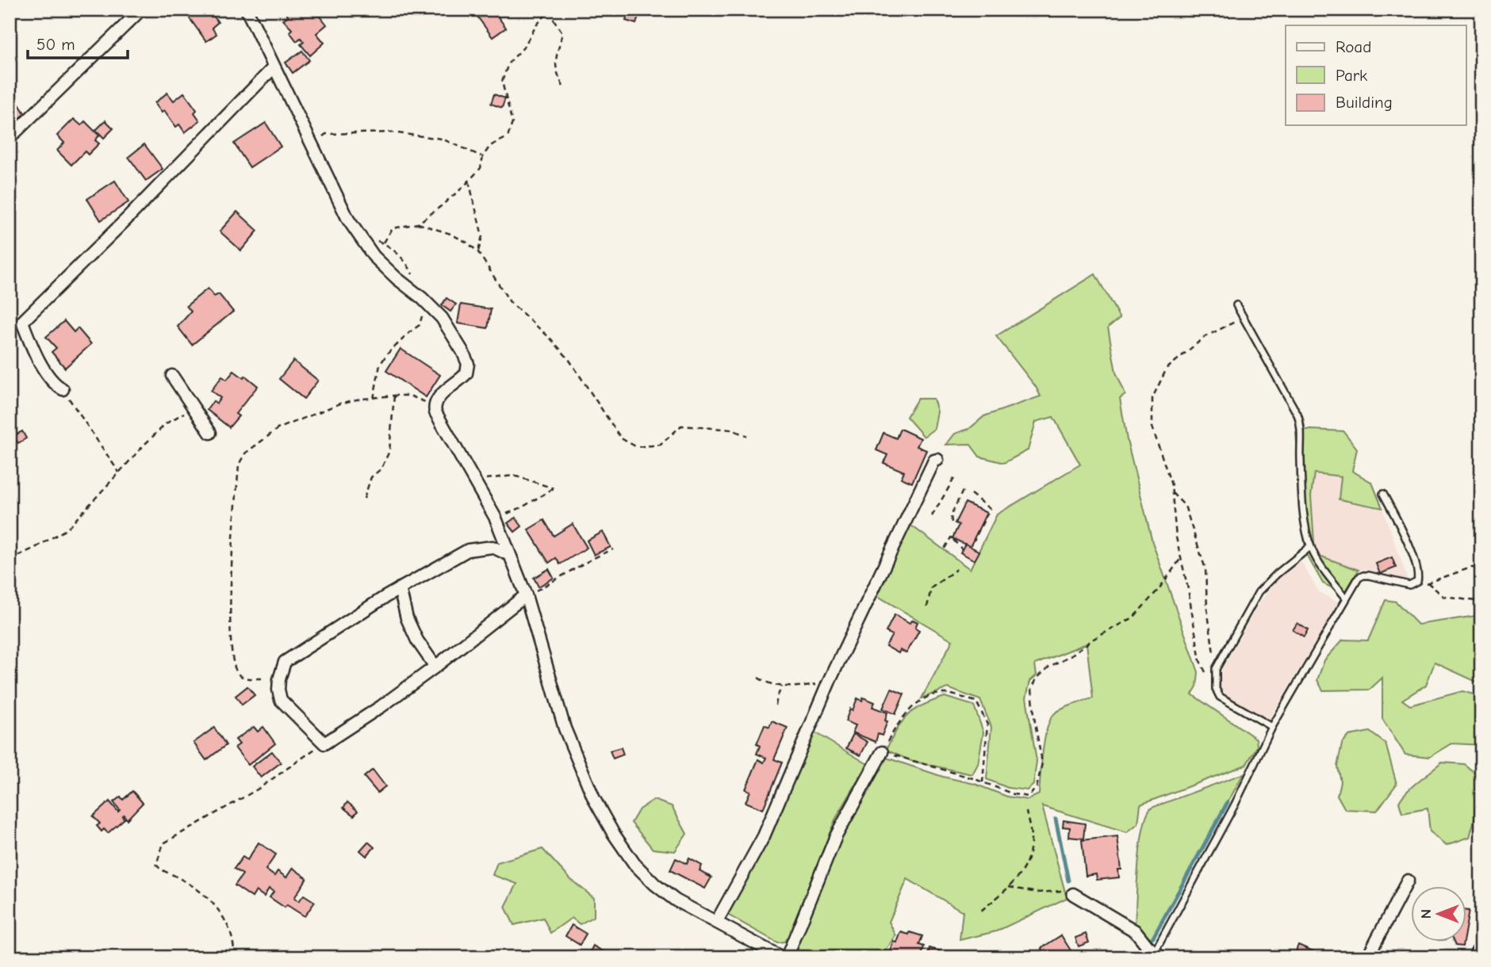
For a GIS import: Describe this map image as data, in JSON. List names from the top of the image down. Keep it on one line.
{"legend":["Road","Park","Building"],"scale_bar":"50 m","north":"left"}
